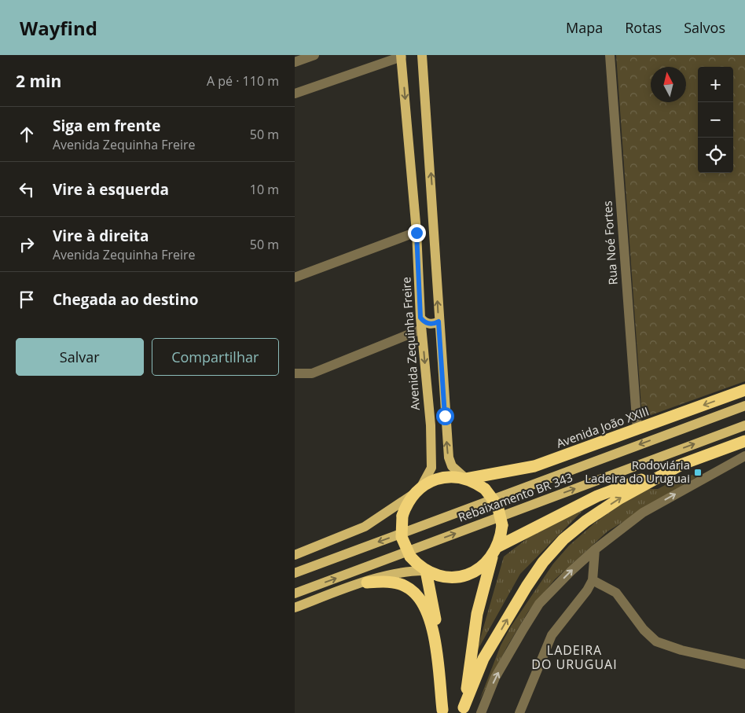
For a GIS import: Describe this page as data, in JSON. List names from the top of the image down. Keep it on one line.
{"streets":{"highway":["Avenida João XXIII"],"main road":["Avenida Zequinha Freire","Rebaixamento BR 343"],"street":["Rua Noé Fortes"]},"crossings":[["Rua Noé Fortes","Avenida João XXIII"],["Avenida Zequinha Freire","Avenida João XXIII"]],"districts":["LADEIRA DO URUGUAI"],"places":{"transit":["Rodoviária Ladeira do Uruguai"]},"north":"top","page":{"header":"Wayfind","nav":["Mapa","Rotas","Salvos"],"heading":["2 min","A pé · 110 m"],"map_buttons":["+","−"],"list":[["Siga em frente","Avenida Zequinha Freire","50 m"],["Vire à esquerda","10 m"],["Vire à direita","Avenida Zequinha Freire","50 m"],"Chegada ao destino"],"buttons":["Salvar","Compartilhar"]}}
